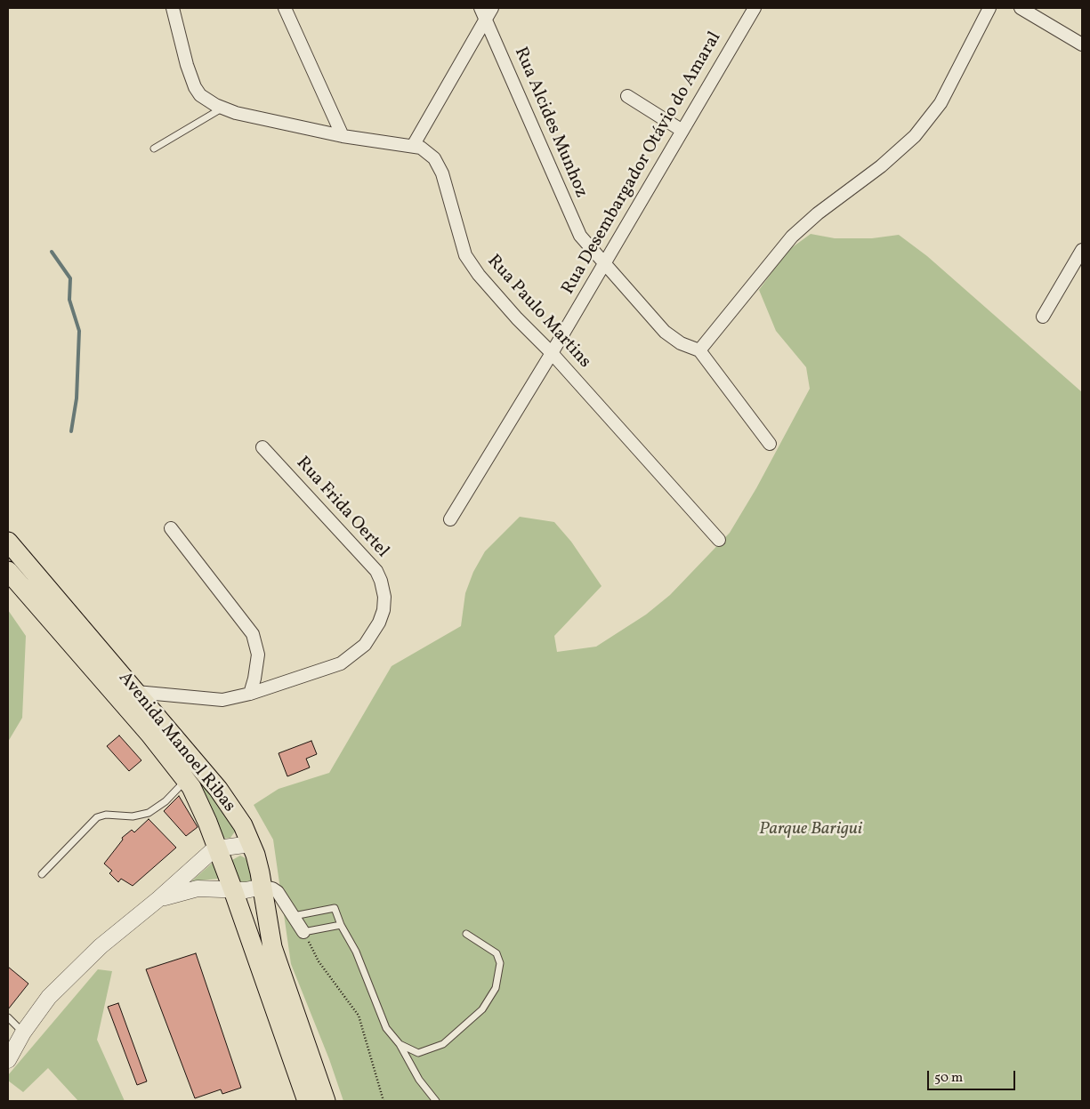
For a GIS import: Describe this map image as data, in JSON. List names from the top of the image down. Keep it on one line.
{"streets":{"main road":["Avenida Manoel Ribas"],"street":["Rua Alcides Munhoz","Rua Desembargador Otávio do Amaral","Rua Paulo Martins","Rua Frida Oertel"]},"crossings":[["Rua Alcides Munhoz","Rua Desembargador Otávio do Amaral"],["Rua Desembargador Otávio do Amaral","Rua Paulo Martins"],["Rua Frida Oertel","Avenida Manoel Ribas"]],"parks":["Parque Barigui"],"scale_bar":"50 m"}
